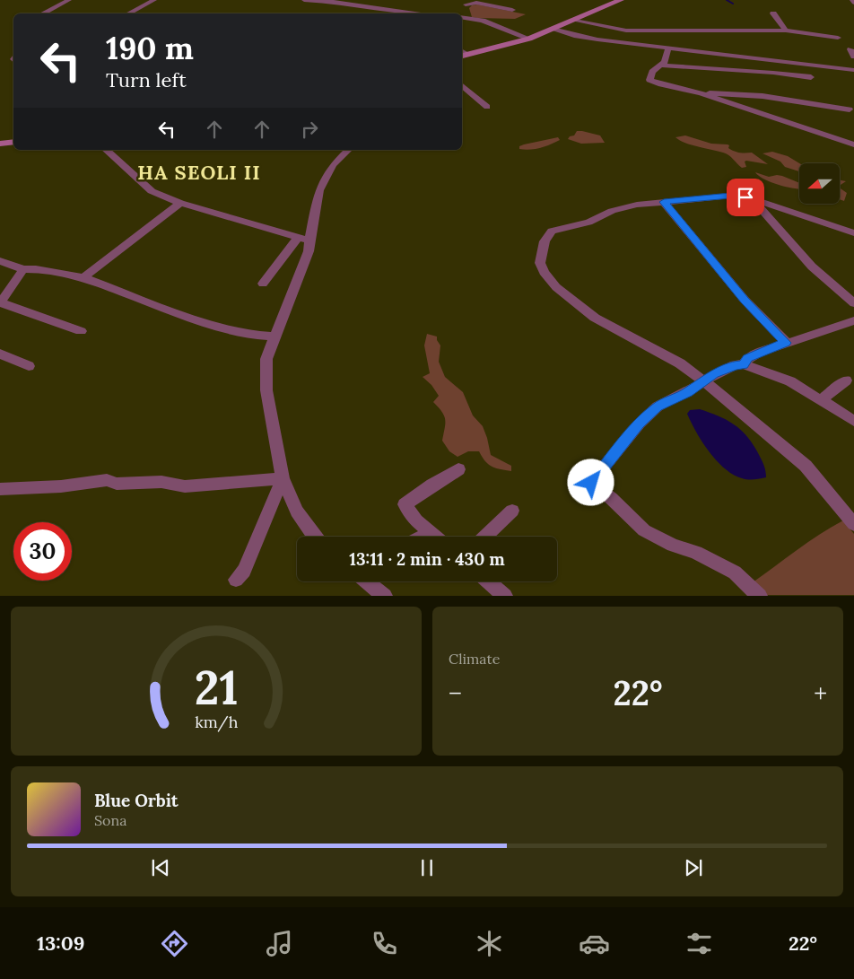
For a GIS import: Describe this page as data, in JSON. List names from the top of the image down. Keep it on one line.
{"districts":["HA SEOLI II"],"north":"left","page":{"turn":["190 m","Turn left"],"limit":"30","trip":"13:11 · 2 min · 430 m","tile":"Climate","heat":["−","22°","+"],"song":["Blue Orbit","Sona"],"tabs":["13:09","22°"],"gauge":["21","km/h"]}}
